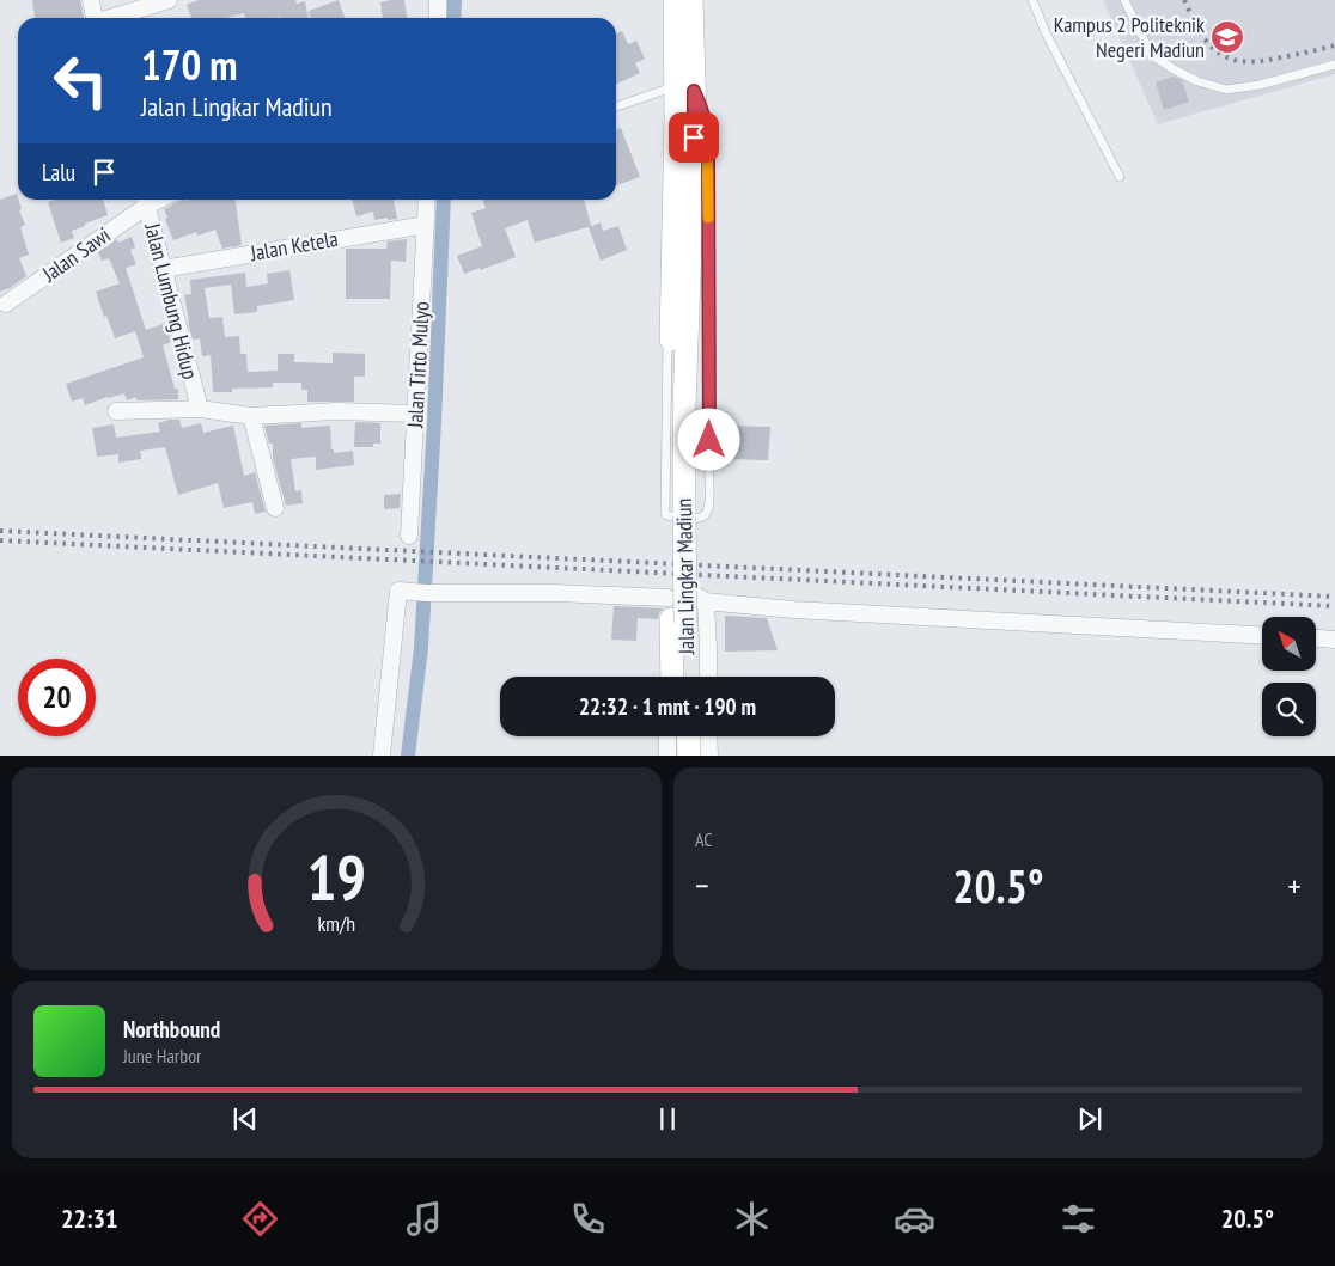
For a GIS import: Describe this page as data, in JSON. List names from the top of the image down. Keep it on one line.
{"streets":{"main road":["Jalan Lingkar Madiun"],"street":["Jalan Ketela","Jalan Sawi","Jalan Lumbung Hidup","Jalan Tirto Mulyo"]},"crossings":[["Jalan Ketela","Jalan Lumbung Hidup"],["Jalan Ketela","Jalan Tirto Mulyo"],["Jalan Sawi","Jalan Lumbung Hidup"]],"places":{"school or university":["Kampus 2 Politeknik Negeri Madiun"]},"north":"top left","page":{"turn":["170 m","Jalan Lingkar Madiun"],"then":"Lalu","limit":"20","trip":"22:32 · 1 mnt · 190 m","tile":"AC","heat":["−","20.5°","+"],"song":["Northbound","June Harbor"],"tabs":["22:31","20.5°"],"gauge":["19","km/h"]}}
